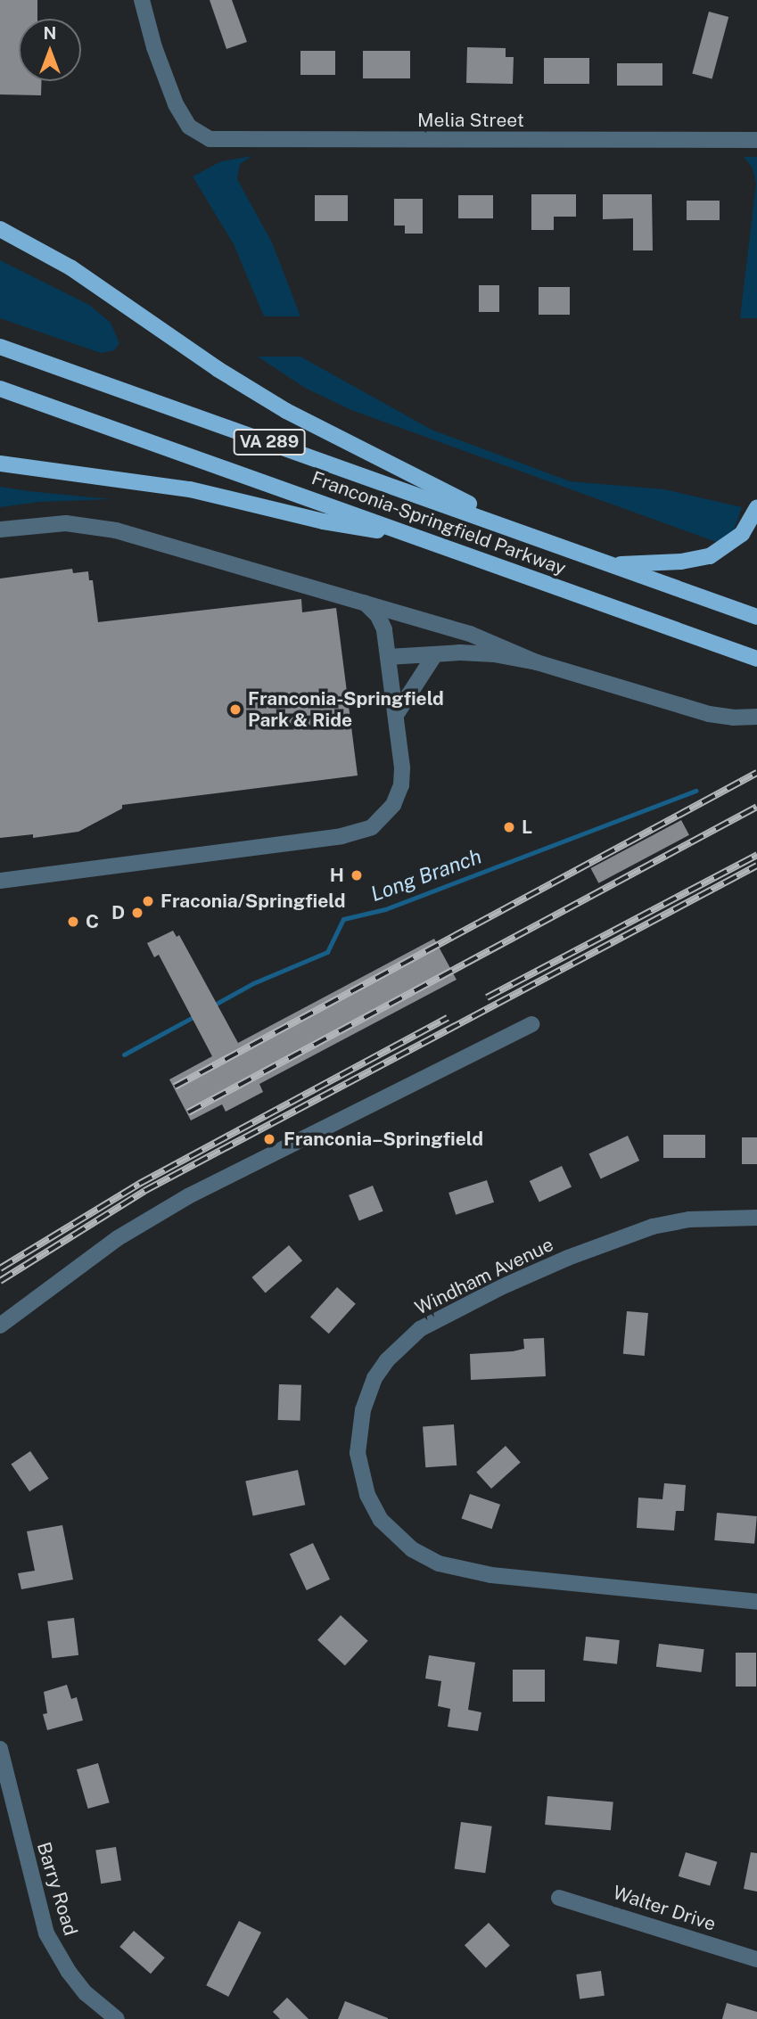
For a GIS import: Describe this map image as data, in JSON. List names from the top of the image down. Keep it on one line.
{"streets":{"main road":["VA 289","Franconia-Springfield Parkway"],"street":["Melia Street","Windham Avenue","Barry Road","Walter Drive"]},"water":["Long Branch"],"places":["Franconia-Springfield Park & Ride","L","H","Fraconia/Springfield","D","C","Franconia–Springfield"],"north":"top"}
